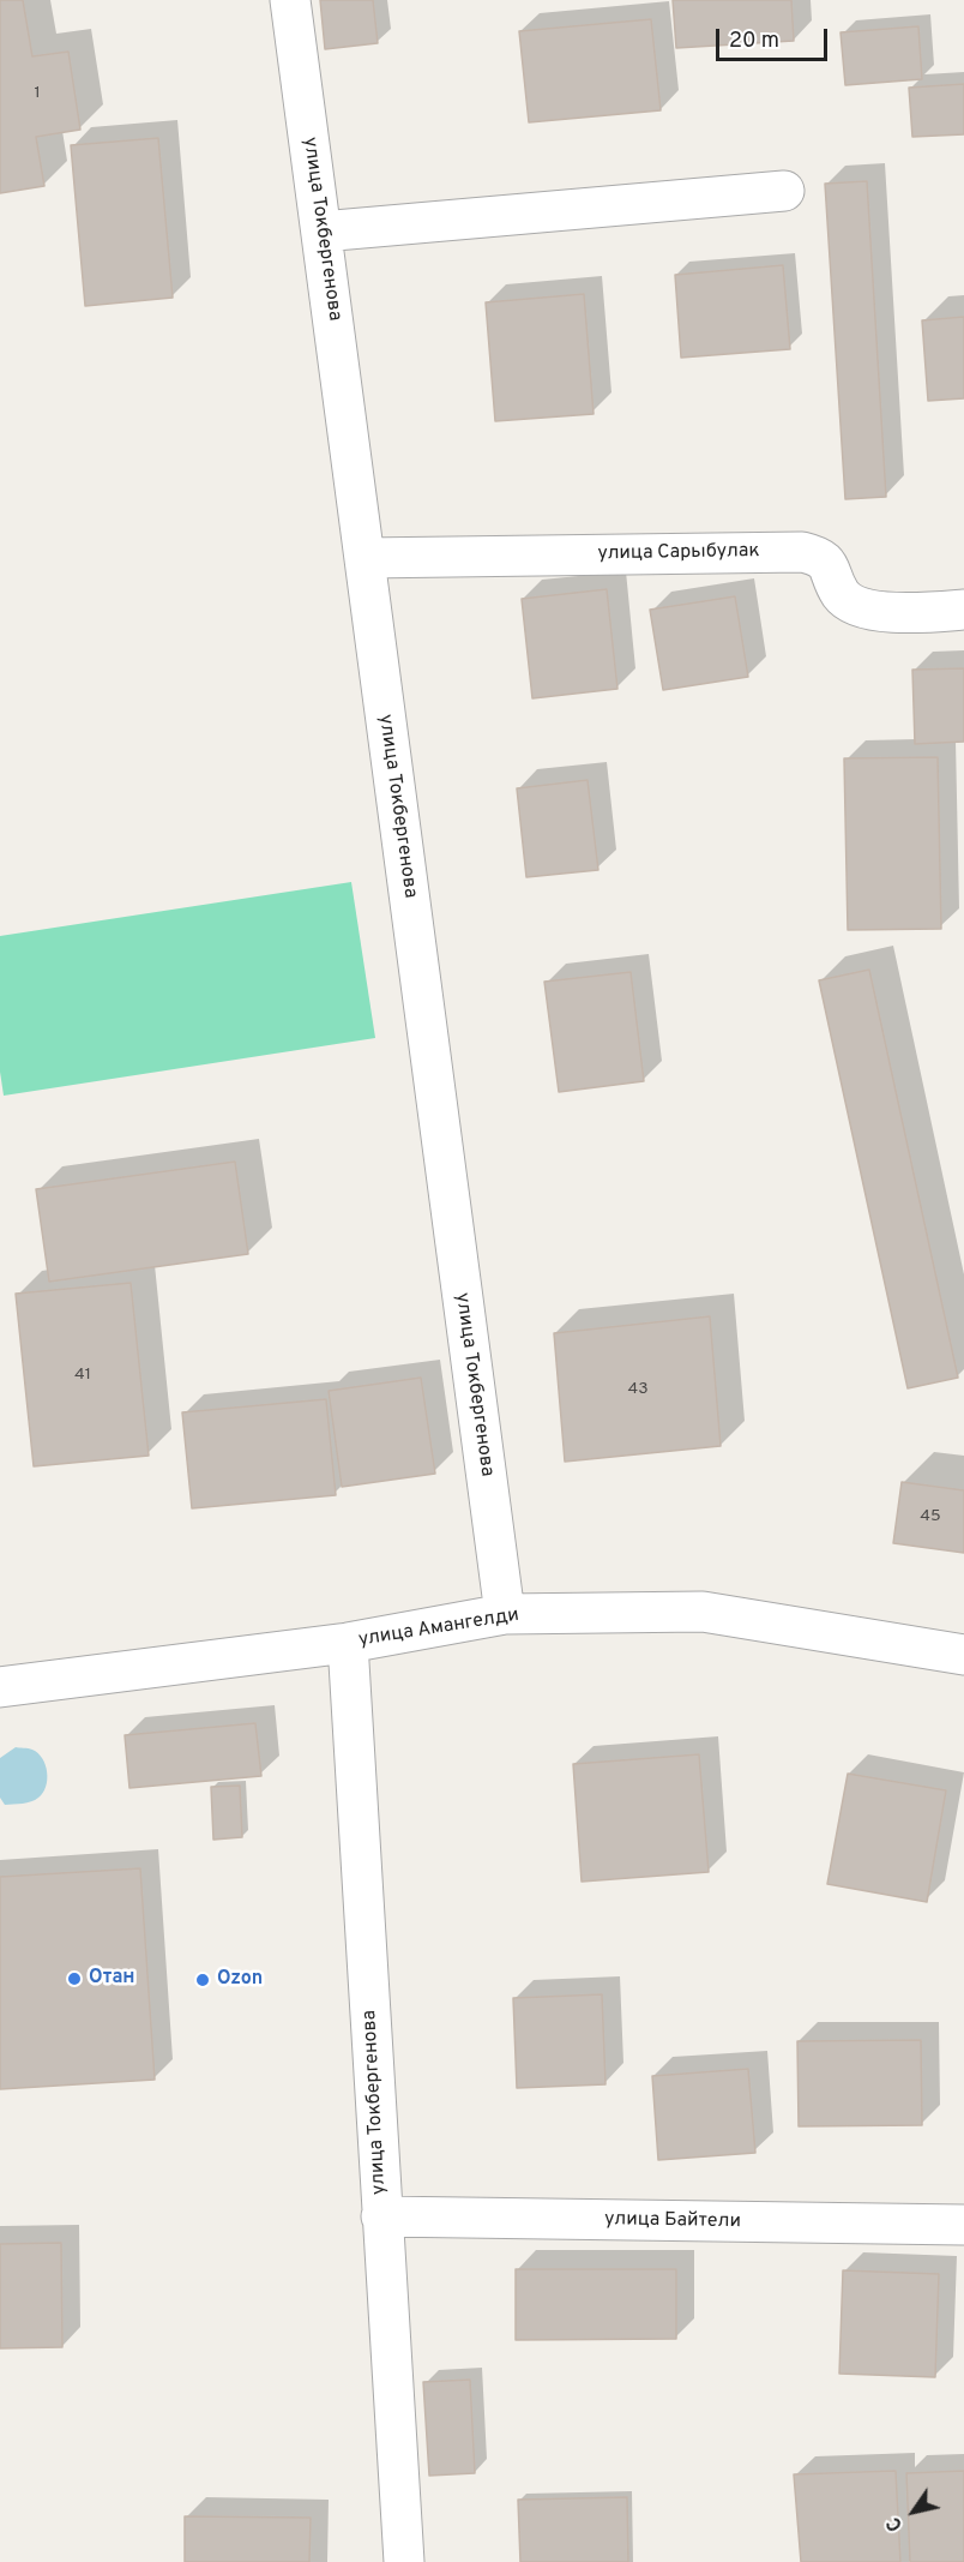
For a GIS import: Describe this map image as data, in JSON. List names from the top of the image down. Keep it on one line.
{"streets":{"street":["улица Токбергенова","улица Сарыбулак","улица Амангелди","улица Байтели"]},"crossings":[["улица Токбергенова","улица Сарыбулак"],["улица Токбергенова","улица Амангелди"],["улица Токбергенова","улица Байтели"]],"places":["Отан","Ozon"],"house_numbers":["1","41","43","45"],"scale_bar":"20 m","north":"bottom left"}
